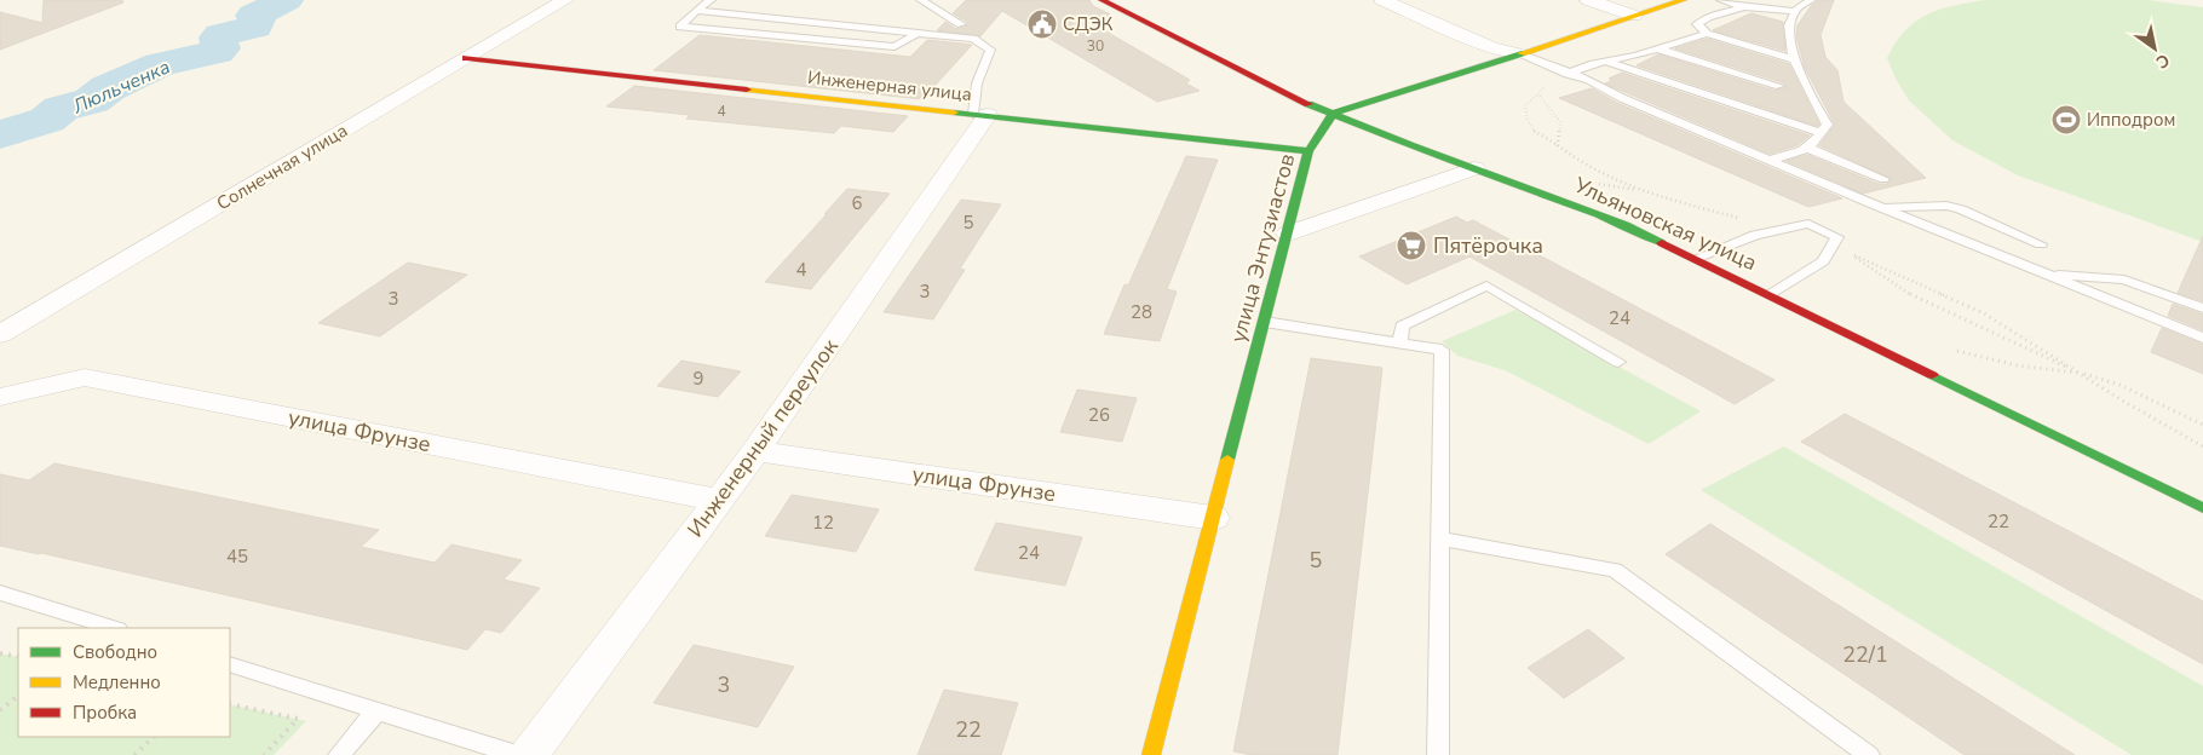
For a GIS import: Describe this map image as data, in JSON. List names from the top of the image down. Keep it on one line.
{"streets":{"street":["Инженерная улица","Солнечная улица","Ульяновская улица","улица Энтузиастов","улица Фрунзе","Инженерный переулок"]},"crossings":[["Инженерная улица","Солнечная улица"],["Инженерная улица","улица Энтузиастов"],["Инженерная улица","Инженерный переулок"],["Ульяновская улица","улица Энтузиастов"],["улица Энтузиастов","улица Фрунзе"],["улица Фрунзе","Инженерный переулок"]],"water":["Люльченка"],"places":{"public building":["СДЭК"],"sports":["Ипподром"],"supermarket":["Пятёрочка"]},"house_numbers":["30","4","6","5","4","3","3","28","24","9","26","22","12","24","45","5","22/1","3","22"],"legend":["Свободно","Медленно","Пробка"],"north":"bottom right"}
